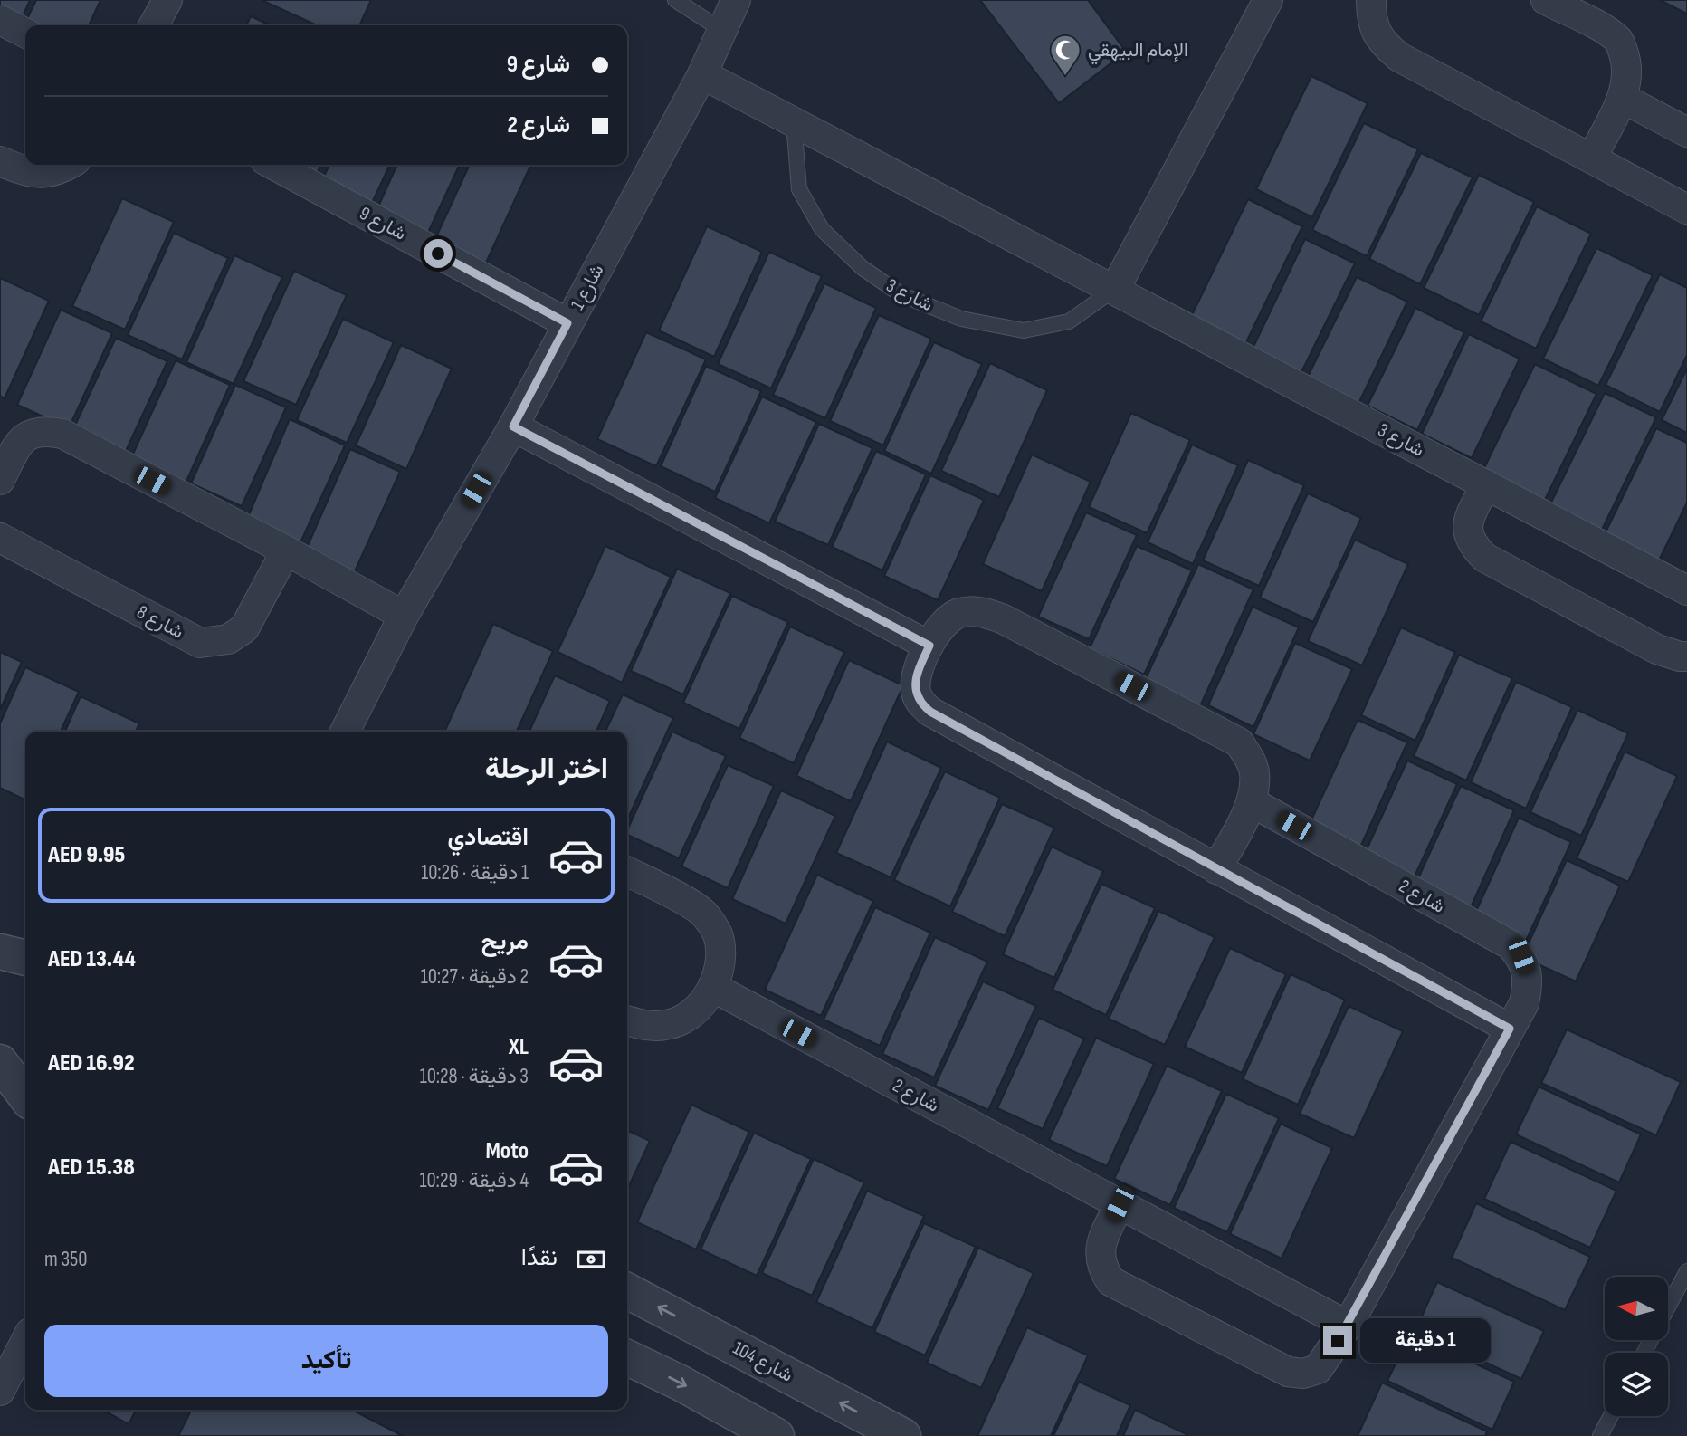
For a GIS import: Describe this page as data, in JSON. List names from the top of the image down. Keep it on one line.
{"streets":{"street":["شارع 9","شارع 1","شارع 3","شارع 8","شارع 2","شارع 104"]},"crossings":[["شارع 9","شارع 1"],["شارع 1","شارع 3"]],"places":{"mosque":["الإمام البيهقي"]},"north":"left","page":{"banner":["شارع 9","شارع 2"],"heading":"اختر الرحلة","list":[{"name":"اقتصادي","note":"1 دقيقة · 10:26","value":"AED 9.95"},{"name":"مريح","note":"2 دقيقة · 10:27","value":"AED 13.44"},{"name":"XL","note":"3 دقيقة · 10:28","value":"AED 16.92"},{"name":"Moto","note":"4 دقيقة · 10:29","value":"AED 15.38"}],"pay":["نقدًا","350 m"],"buttons":"تأكيد","bubble":"1 دقيقة"}}
